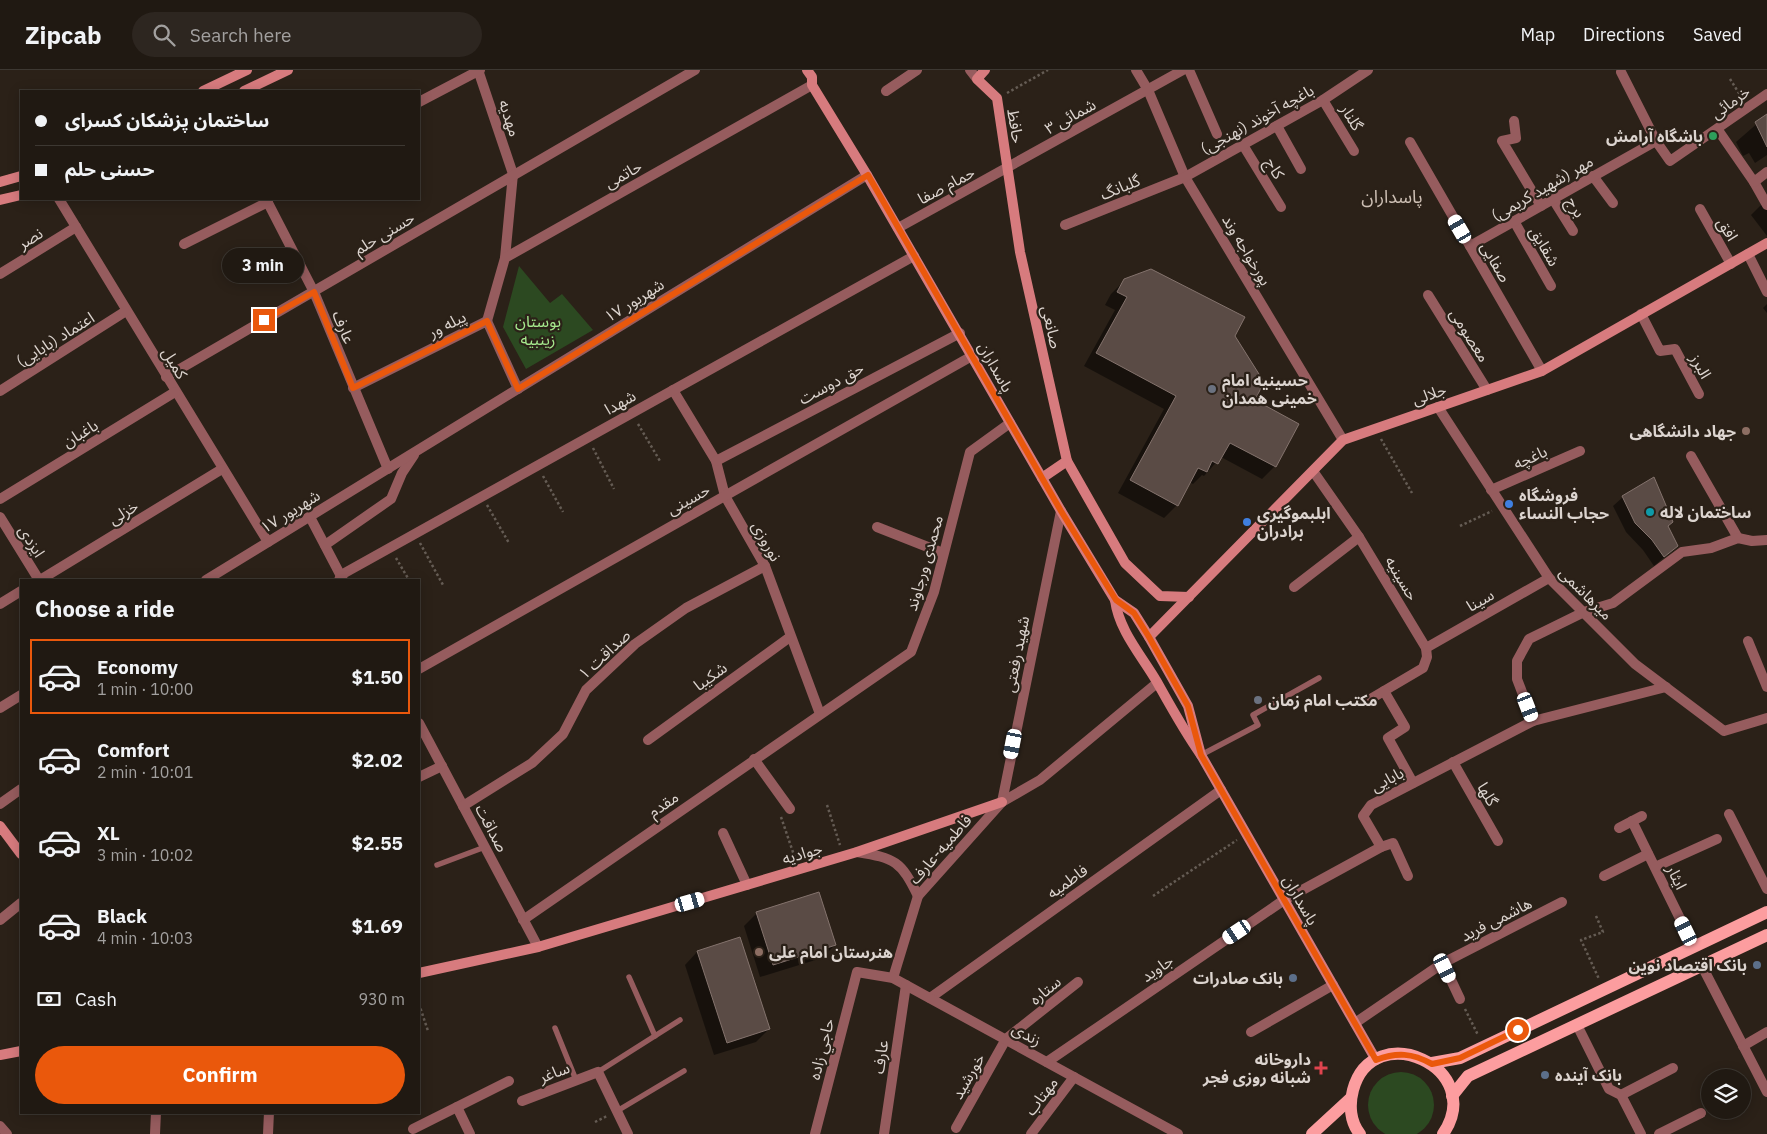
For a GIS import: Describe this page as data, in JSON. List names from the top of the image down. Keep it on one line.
{"streets":{"main road":["حافظ","صانعی","پاسداران","جلالی","جوادیه"],"street":["خرمائی","شمائی ۳","گلنار","مهدیه","باغچه آخوند (نهنجی)","کاج","حاتمی","حمام صفا","گلبانگ","مهر (شهید کریمی)","برج","افق","حسنی حلم","نصر","شقایق","پورخواجه وند","صفایی","۱۷ شهریور","پیله ور","عارف","معصومی","اعتماد (بابایی)","کمیل","البرز","حق دوست","شهدا","باغبان","باغچه","حسینی","خزلی","ایزدی","نوروزی","محمدی ورجاوند","حسینیه","میرهاشمی","سینا","صداقت ۱","شهید رفعتی","شکیبا","بابایی","گلها","مقدم","صداقت","فاطمیه-عارف","ایثار","فاطمیه","هاشمی فرید","جاوید","ستاره","زندی","حاجي زاده","ساغر","خورشید","مهتاب"]},"crossings":[["خرمائی","مهر (شهید کریمی)"],["شمائی ۳","حافظ"],["شمائی ۳","حمام صفا"],["شمائی ۳","پورخواجه وند"],["شمائی ۳","صانعی"],["گلنار","باغچه آخوند (نهنجی)"],["مهدیه","حسنی حلم"],["باغچه آخوند (نهنجی)","کاج"],["باغچه آخوند (نهنجی)","گلبانگ"],["باغچه آخوند (نهنجی)","پورخواجه وند"],["حافظ","حمام صفا"],["حافظ","صانعی"],["حاتمی","پاسداران"],["حمام صفا","صانعی"],["حمام صفا","پاسداران"],["گلبانگ","پورخواجه وند"],["مهر (شهید کریمی)","برج"],["مهر (شهید کریمی)","شقایق"],["مهر (شهید کریمی)","صفایی"],["افق","جلالی"],["حسنی حلم","عارف"],["حسنی حلم","کمیل"],["نصر","کمیل"],["پورخواجه وند","جلالی"],["صفایی","جلالی"],["۱۷ شهریور","پیله ور"],["۱۷ شهریور","عارف"],["۱۷ شهریور","کمیل"],["۱۷ شهریور","پاسداران"],["پیله ور","عارف"],["عارف","زندی"],["صانعی","جلالی"],["معصومی","جلالی"],["اعتماد (بابایی)","کمیل"],["کمیل","باغبان"],["کمیل","خزلی"],["البرز","جلالی"],["پاسداران","حق دوست"],["پاسداران","جلالی"],["پاسداران","شهدا"],["پاسداران","حسینی"],["پاسداران","محمدی ورجاوند"],["پاسداران","شهید رفعتی"],["پاسداران","جوادیه"],["پاسداران","فاطمیه"],["پاسداران","هاشمی فرید"],["پاسداران","جاوید"],["حق دوست","نوروزی"],["جلالی","حسینیه"],["جلالی","میرهاشمی"],["شهدا","نوروزی"],["باغچه","میرهاشمی"],["حسینی","نوروزی"],["نوروزی","محمدی ورجاوند"],["نوروزی","صداقت ۱"],["نوروزی","شکیبا"],["نوروزی","مقدم"],["محمدی ورجاوند","مقدم"],["حسینیه","سینا"],["میرهاشمی","سینا"],["میرهاشمی","بابایی"],["صداقت ۱","صداقت"],["شهید رفعتی","فاطمیه-عارف"],["شهید رفعتی","جوادیه"],["بابایی","گلها"],["مقدم","صداقت"],["صداقت","جوادیه"],["فاطمیه-عارف","جوادیه"],["فاطمیه-عارف","زندی"],["فاطمیه","زندی"],["جاوید","زندی"],["ستاره","زندی"],["ستاره","خورشید"],["زندی","حاجي زاده"],["زندی","خورشید"],["زندی","مهتاب"]],"districts":["پاسداران"],"parks":["بوستان زینبیه"],"places":{"other":["باشگاه آرامش","حسینیه امام خمینی همدان","جهاد دانشگاهی","فروشگاه حجاب النساء","ساختمان لاله","ابلبموگیری برادران","مکتب امام زمان","هنرستان امام علی","بانک اقتصاد نوین","بانک صادرات","بانک آینده"],"health":["داروخانه شبانه روزی فجر"]},"page":{"header":"Zipcab","search":"Search here","nav":["Map","Directions","Saved"],"banner":["ساختمان پزشکان کسرای","حسنی حلم"],"bubble":"3 min","heading":"Choose a ride","list":[{"name":"Economy","note":"1 min · 10:00","value":"$1.50"},{"name":"Comfort","note":"2 min · 10:01","value":"$2.02"},{"name":"XL","note":"3 min · 10:02","value":"$2.55"},{"name":"Black","note":"4 min · 10:03","value":"$1.69"}],"pay":["Cash","930 m"],"buttons":"Confirm"}}
